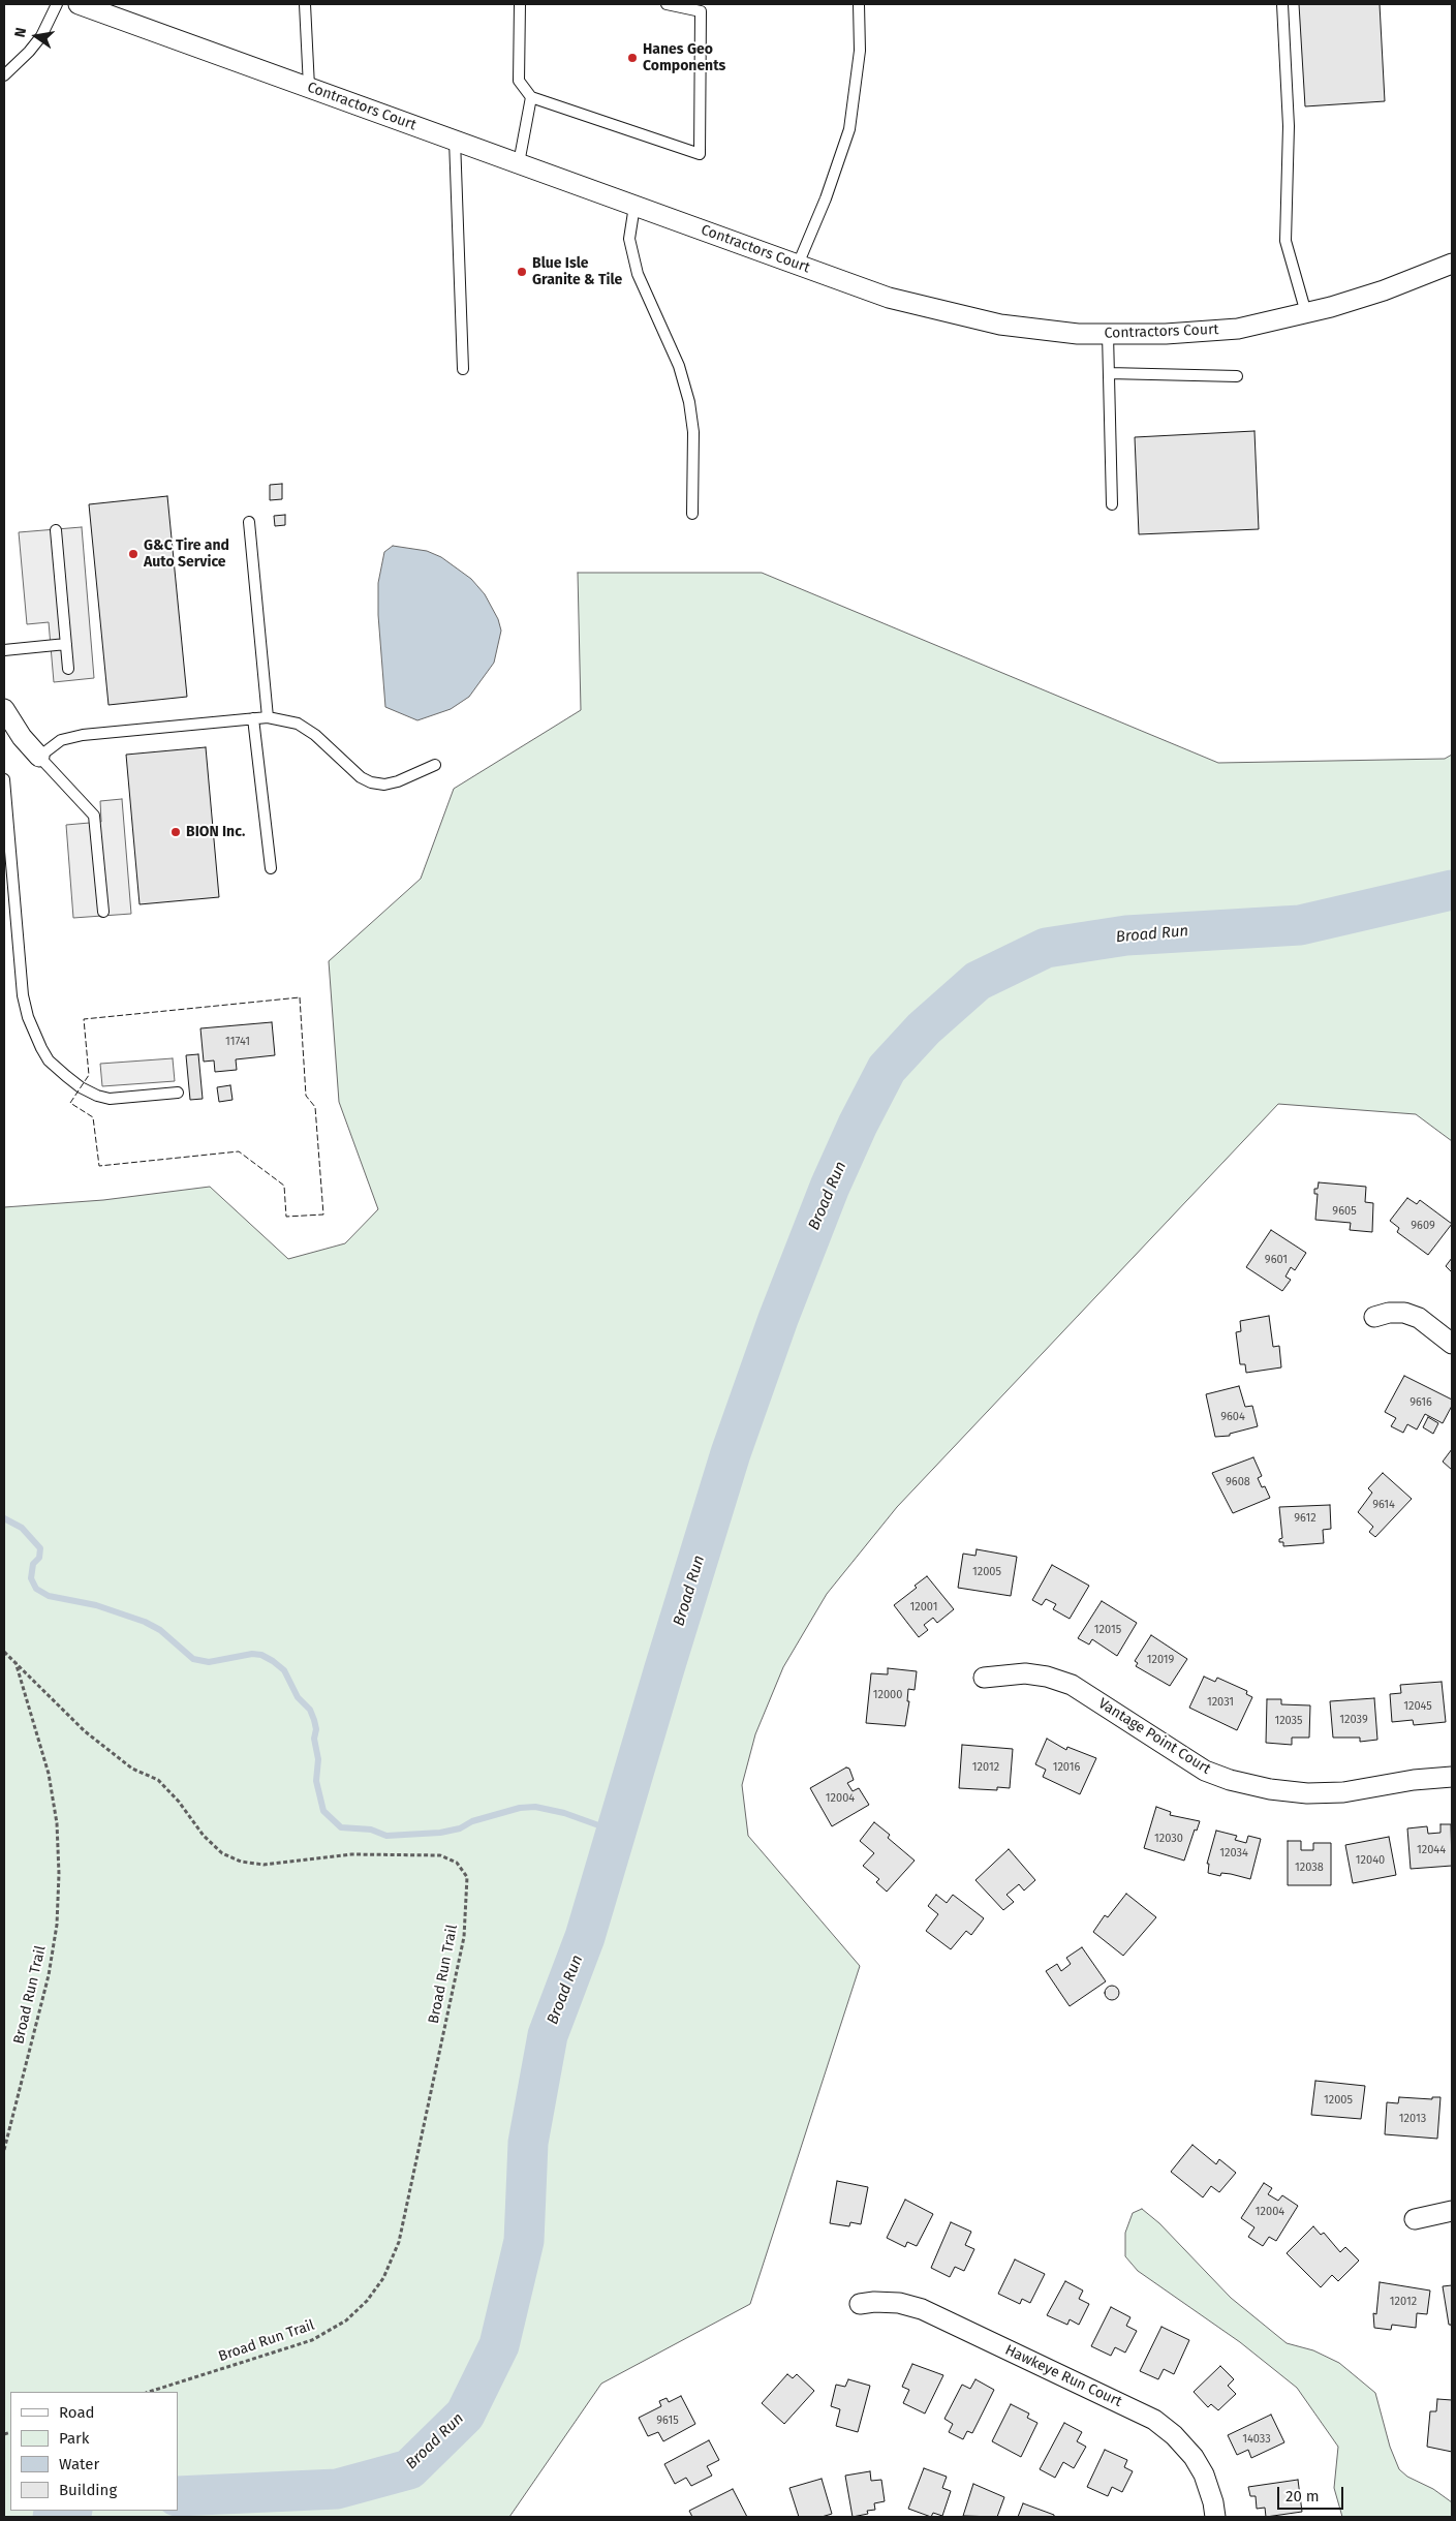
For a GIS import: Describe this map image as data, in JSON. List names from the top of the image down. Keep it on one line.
{"streets":{"street":["Contractors Court","Vantage Point Court","Hawkeye Run Court"],"path":["Broad Run Trail"]},"water":["Broad Run"],"places":["Hanes Geo Components","Blue Isle Granite & Tile","G&C Tire and Auto Service","BION Inc."],"house_numbers":["11741","9605","9609","9601","9616","9604","9608","9614","9612","12005","12001","12015","12019","12000","12031","12045","12039","12035","12012","12016","12004","12030","12044","12034","12040","12038","12005","12013","12004","12012","9615","14033"],"legend":["Road","Park","Water","Building"],"scale_bar":"20 m","north":"left"}
